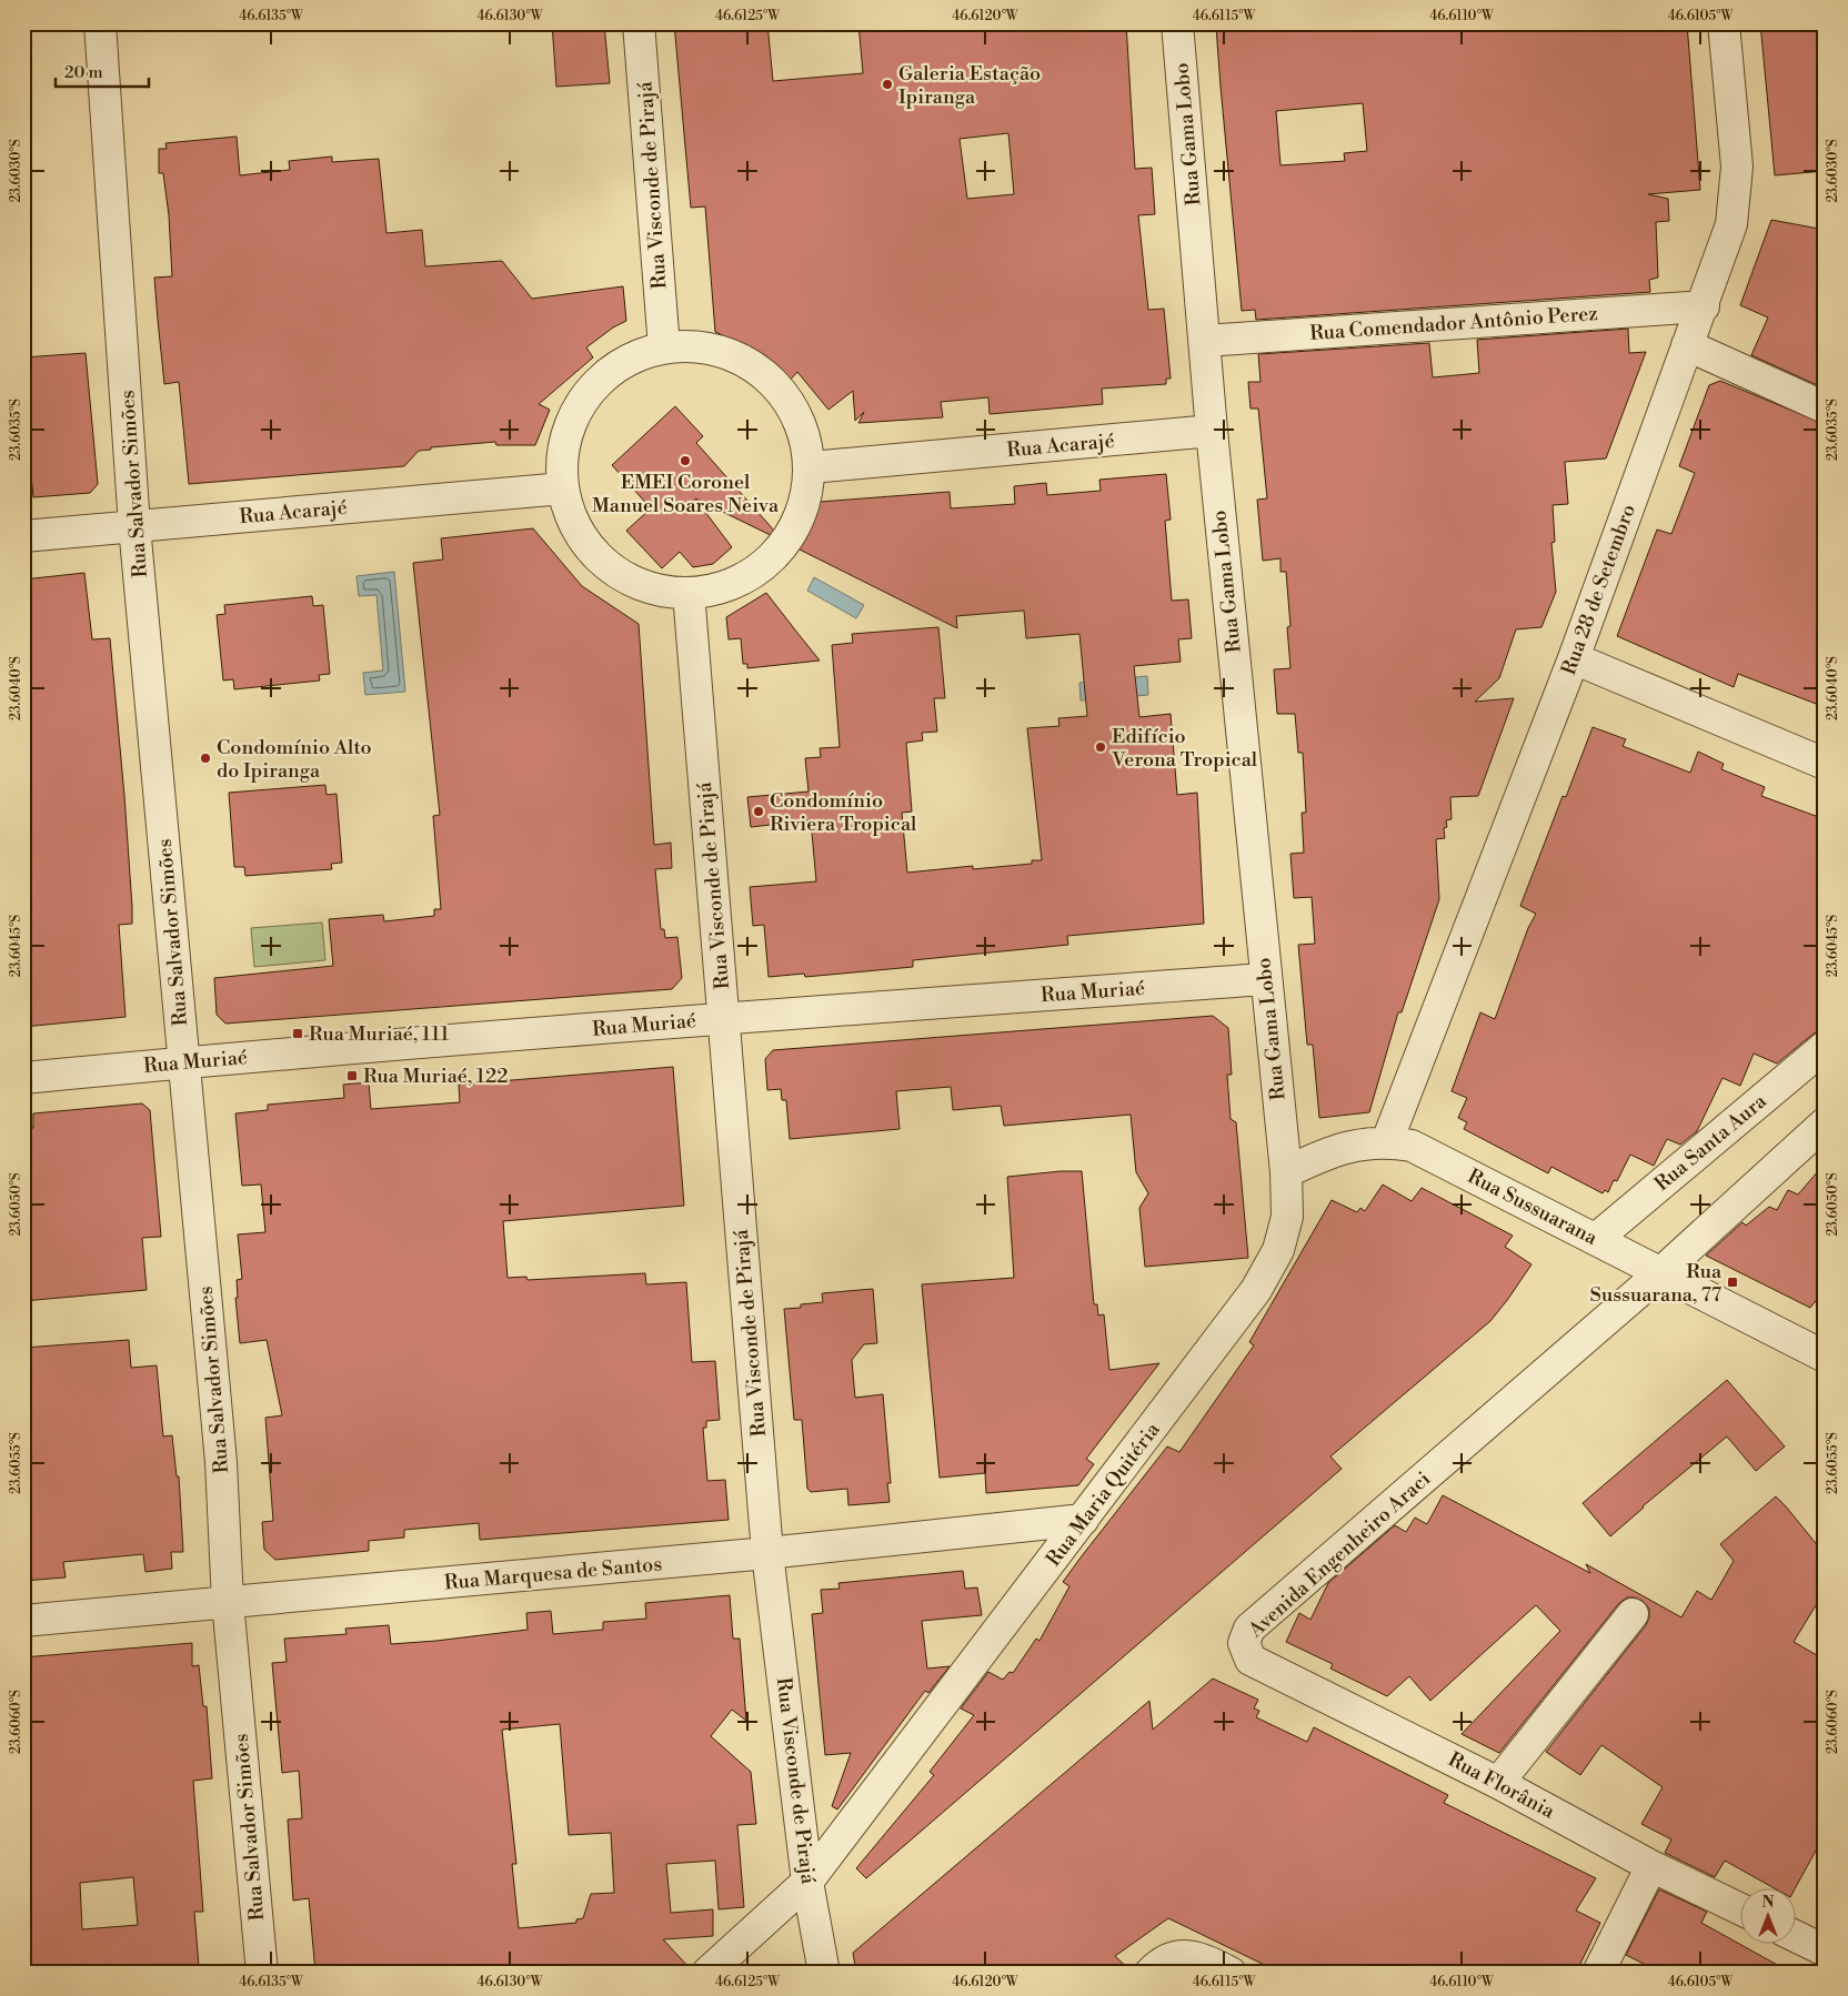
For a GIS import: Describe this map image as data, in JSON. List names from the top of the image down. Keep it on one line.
{"streets":{"street":["Rua Gama Lobo","Rua Visconde de Pirajá","Rua Comendador Antônio Perez","Rua Acarajé","Rua Salvador Simões","Rua 28 de Setembro","Rua Muriaé","Rua Santa Aura","Rua Sussuarana","Rua Maria Quitéria","Avenida Engenheiro Araci","Rua Marquesa de Santos","Rua Florânia"]},"crossings":[["Rua Gama Lobo","Rua Comendador Antônio Perez"],["Rua Gama Lobo","Rua Acarajé"],["Rua Gama Lobo","Rua Muriaé"],["Rua Gama Lobo","Rua Maria Quitéria"],["Rua Visconde de Pirajá","Rua Muriaé"],["Rua Visconde de Pirajá","Rua Maria Quitéria"],["Rua Visconde de Pirajá","Rua Marquesa de Santos"],["Rua Comendador Antônio Perez","Rua 28 de Setembro"],["Rua Acarajé","Rua Salvador Simões"],["Rua Salvador Simões","Rua Muriaé"],["Rua Salvador Simões","Rua Marquesa de Santos"],["Rua 28 de Setembro","Rua Sussuarana"],["Rua Santa Aura","Rua Sussuarana"],["Rua Sussuarana","Avenida Engenheiro Araci"],["Rua Maria Quitéria","Rua Marquesa de Santos"],["Avenida Engenheiro Araci","Rua Florânia"]],"places":{"other":["Galeria Estação Ipiranga","EMEI Coronel Manuel Soares Neiva","Edifício Verona Tropical","Condomínio Alto do Ipiranga","Condomínio Riviera Tropical"],"transit":["Rua Muriaé, 111","Rua Muriaé, 122","Rua Sussuarana, 77"]},"scale_bar":"20 m","north":"top","coordinates":["46.6135°W","46.6130°W","46.6125°W","46.6120°W","46.6115°W","46.6110°W","46.6105°W","23.6030°S","23.6035°S","23.6040°S","23.6045°S","23.6050°S","23.6055°S","23.6060°S"]}
